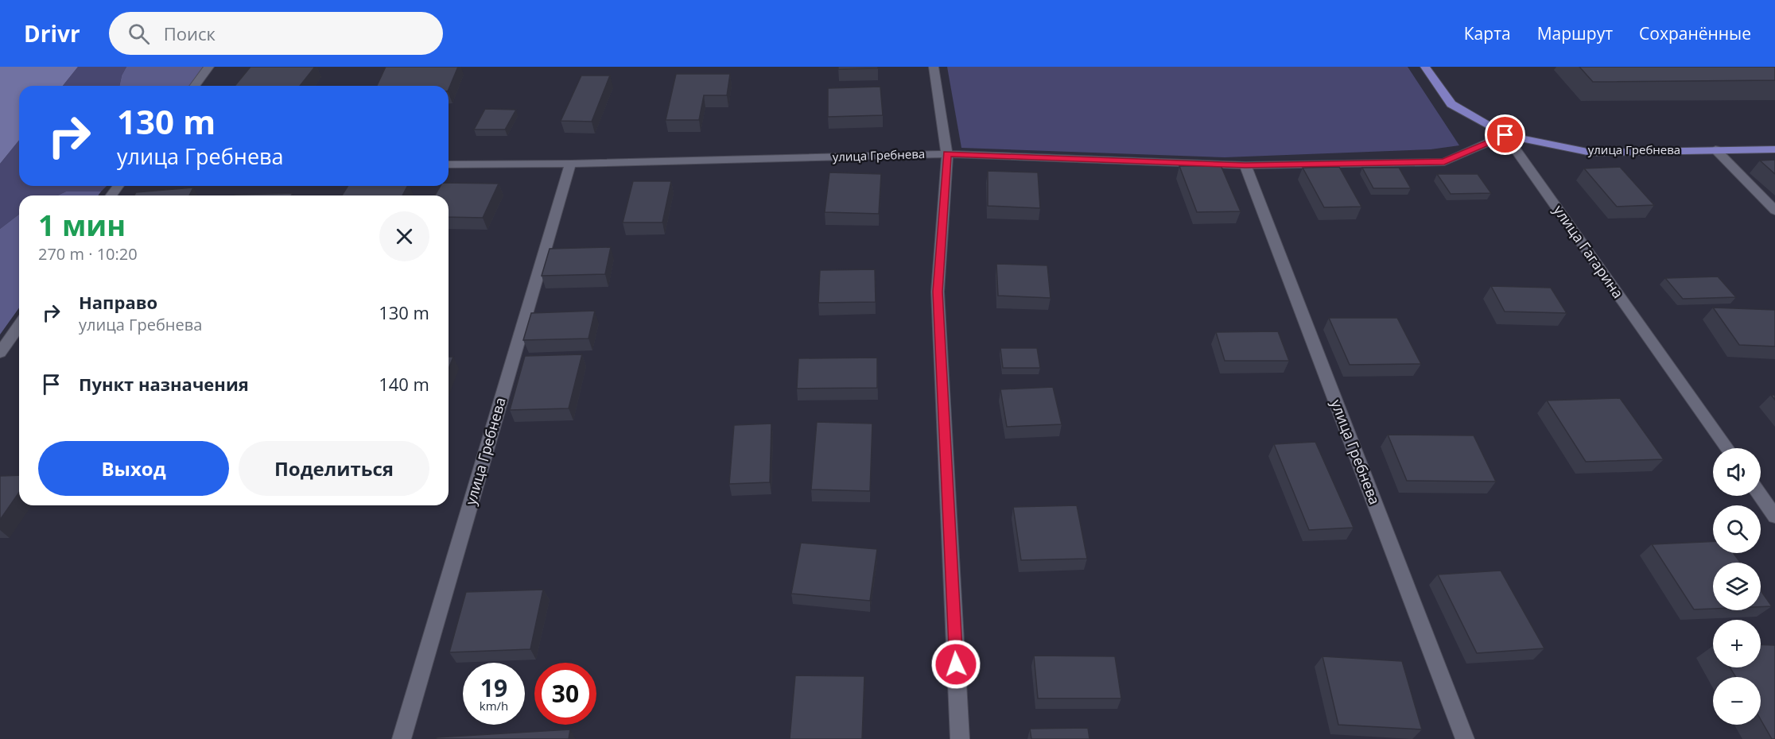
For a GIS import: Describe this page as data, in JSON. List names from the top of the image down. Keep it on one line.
{"streets":{"main road":["улица Гребнева","улица Гагарина"]},"crossings":[["улица Гребнева","улица Гагарина"]],"page":{"header":"Drivr","search":"Поиск","nav":["Карта","Маршрут","Сохранённые"],"turn":["130 m","улица Гребнева"],"heading":["1 мин","270 m · 10:20"],"list":[{"name":"Направо","note":"улица Гребнева","value":"130 m"},{"name":"Пункт назначения","value":"140 m"}],"buttons":["Выход","Поделиться"],"map_buttons":["+","−"],"speed":"19 km/h","limit":"30"}}
